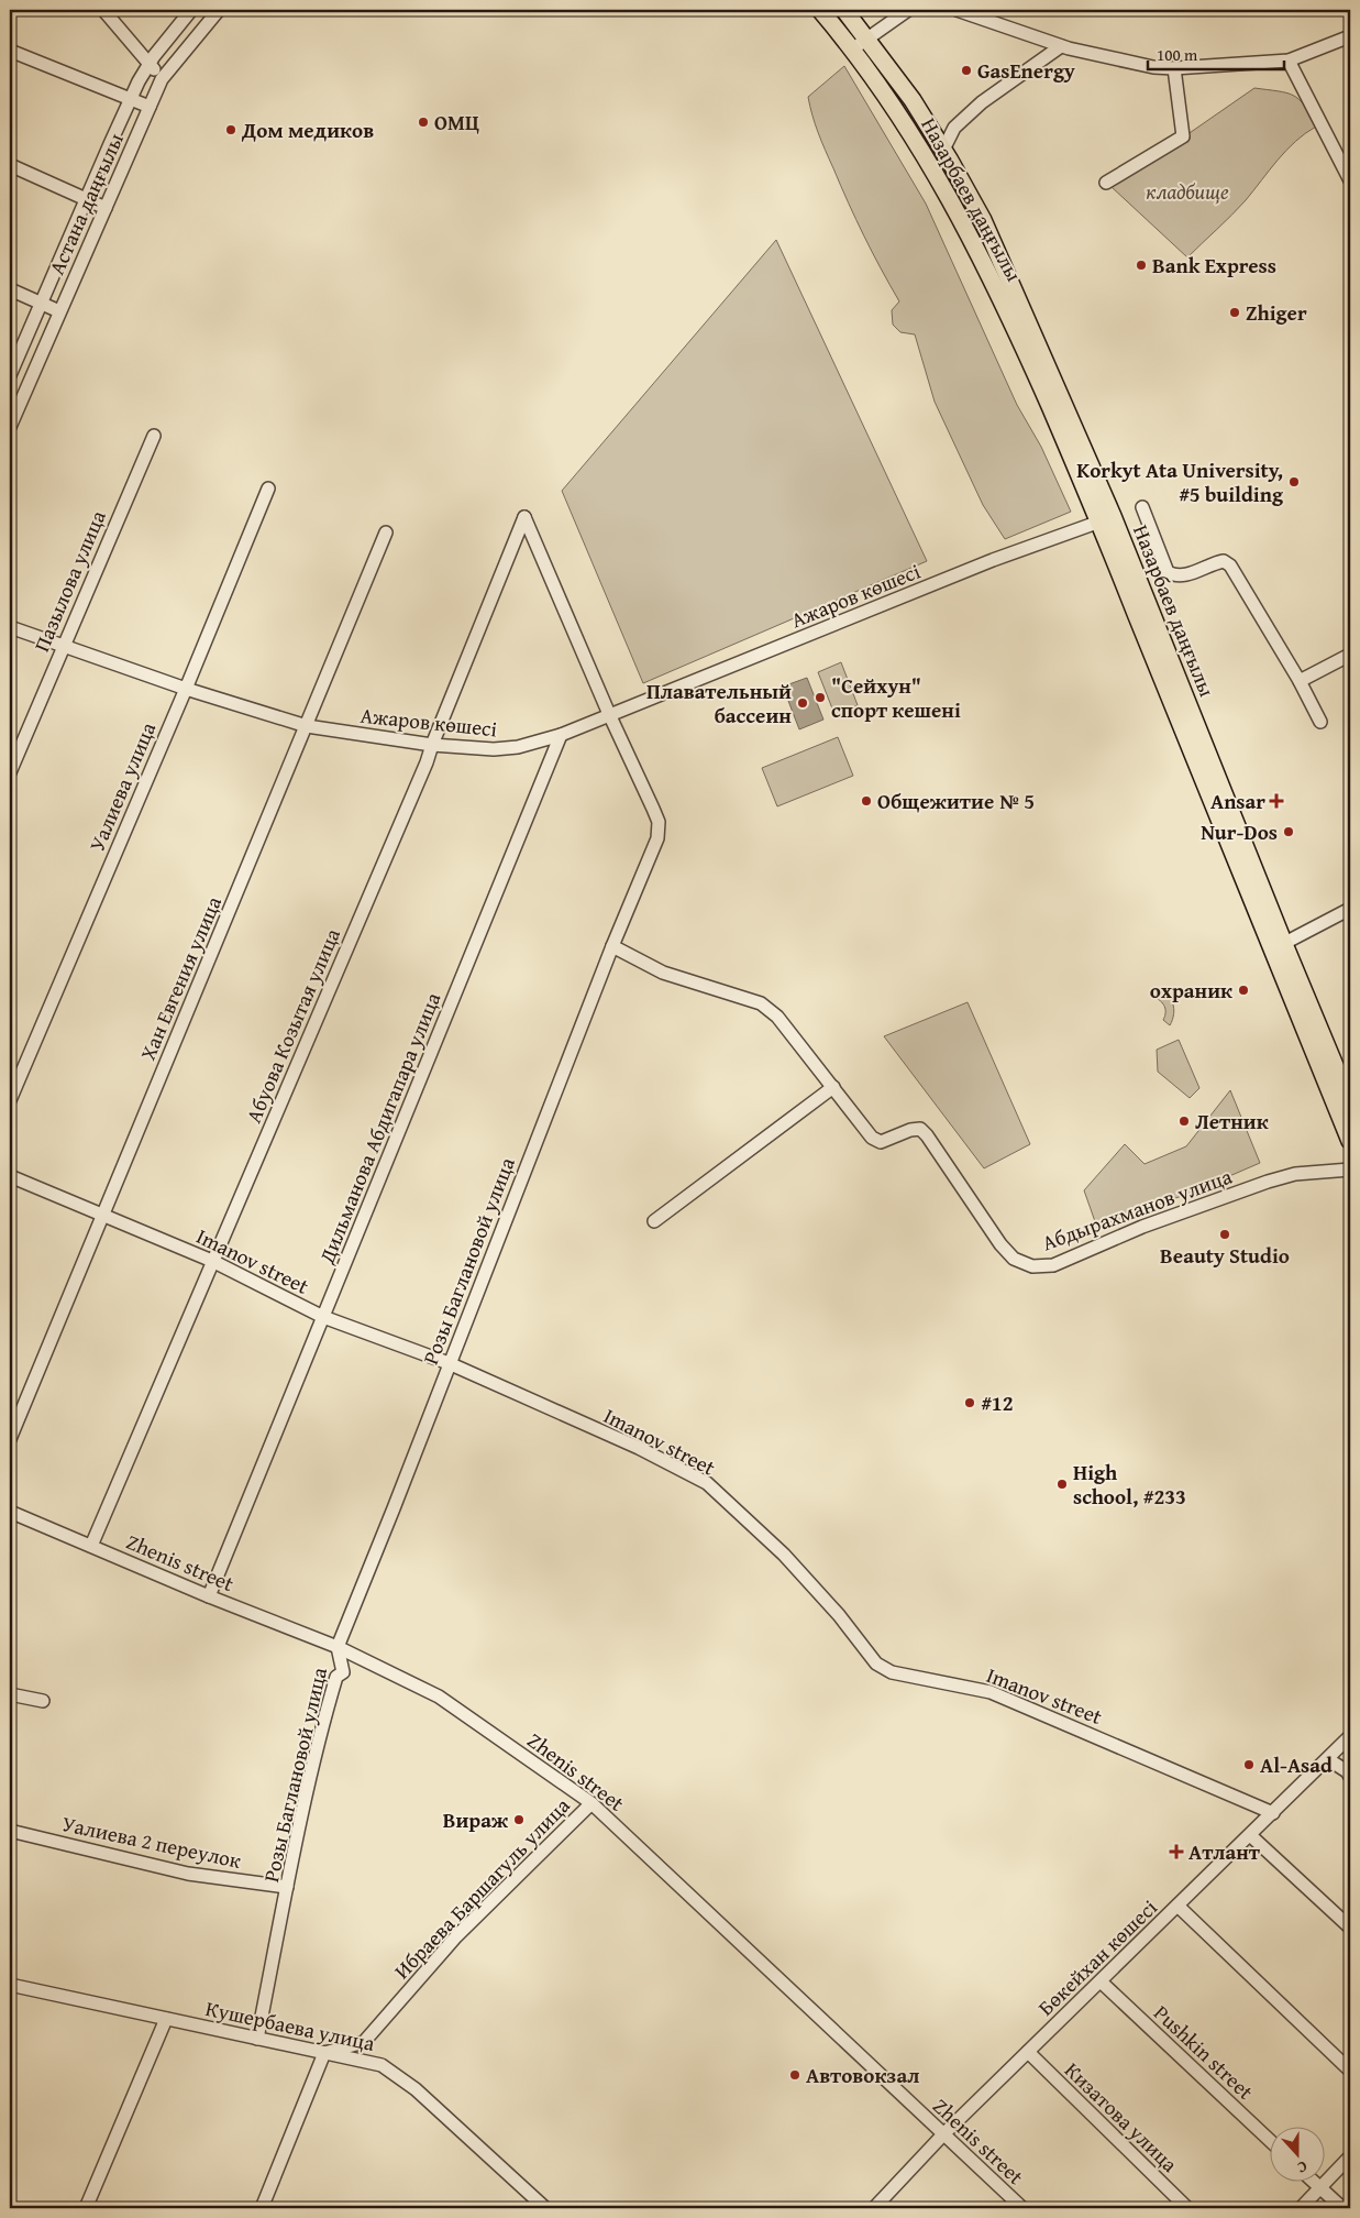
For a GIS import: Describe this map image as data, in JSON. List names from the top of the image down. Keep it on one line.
{"streets":{"main road":["Назарбаев даңғылы"],"street":["Астана даңғылы","Пазылова улица","Ажаров көшесі","Уалиева улица","Хан Евгения улица","Абуова Козытая улица","Дильманова Абдигапара улица","Абдырахманов улица","Imanov street","Розы Баглановой улица","Zhenis street","Уалиева 2 переулок","Ибраева Баршагуль улица","Бөкейхан көшесі","Кушербаева улица","Pushkin street","Кизатова улица"]},"crossings":[["Назарбаев даңғылы","Ажаров көшесі"],["Пазылова улица","Ажаров көшесі"],["Ажаров көшесі","Уалиева улица"],["Ажаров көшесі","Хан Евгения улица"],["Ажаров көшесі","Абуова Козытая улица"],["Ажаров көшесі","Дильманова Абдигапара улица"],["Ажаров көшесі","Розы Баглановой улица"],["Хан Евгения улица","Imanov street"],["Абуова Козытая улица","Imanov street"],["Абуова Козытая улица","Розы Баглановой улица"],["Абуова Козытая улица","Zhenis street"],["Дильманова Абдигапара улица","Imanov street"],["Дильманова Абдигапара улица","Zhenis street"],["Абдырахманов улица","Розы Баглановой улица"],["Imanov street","Розы Баглановой улица"],["Imanov street","Бөкейхан көшесі"],["Розы Баглановой улица","Zhenis street"],["Розы Баглановой улица","Уалиева 2 переулок"],["Розы Баглановой улица","Кушербаева улица"],["Zhenis street","Ибраева Баршагуль улица"],["Zhenis street","Бөкейхан көшесі"],["Ибраева Баршагуль улица","Кушербаева улица"],["Бөкейхан көшесі","Pushkin street"],["Бөкейхан көшесі","Кизатова улица"]],"parks":["кладбище"],"places":{"other":["GasEnergy","ОМЦ","Дом медиков","Bank Express","Zhiger","Korkyt Ata University, #5 building","\"Сейхун\" спорт кешені","Плавательный бассеин","Общежитие № 5","Nur-Dos","охраник","Летник","Beauty Studio","#12","High school, #233","Al-Asad","Вираж","Автовокзал"],"health":["Ansar","Атлант"]},"scale_bar":"100 m","north":"bottom"}
